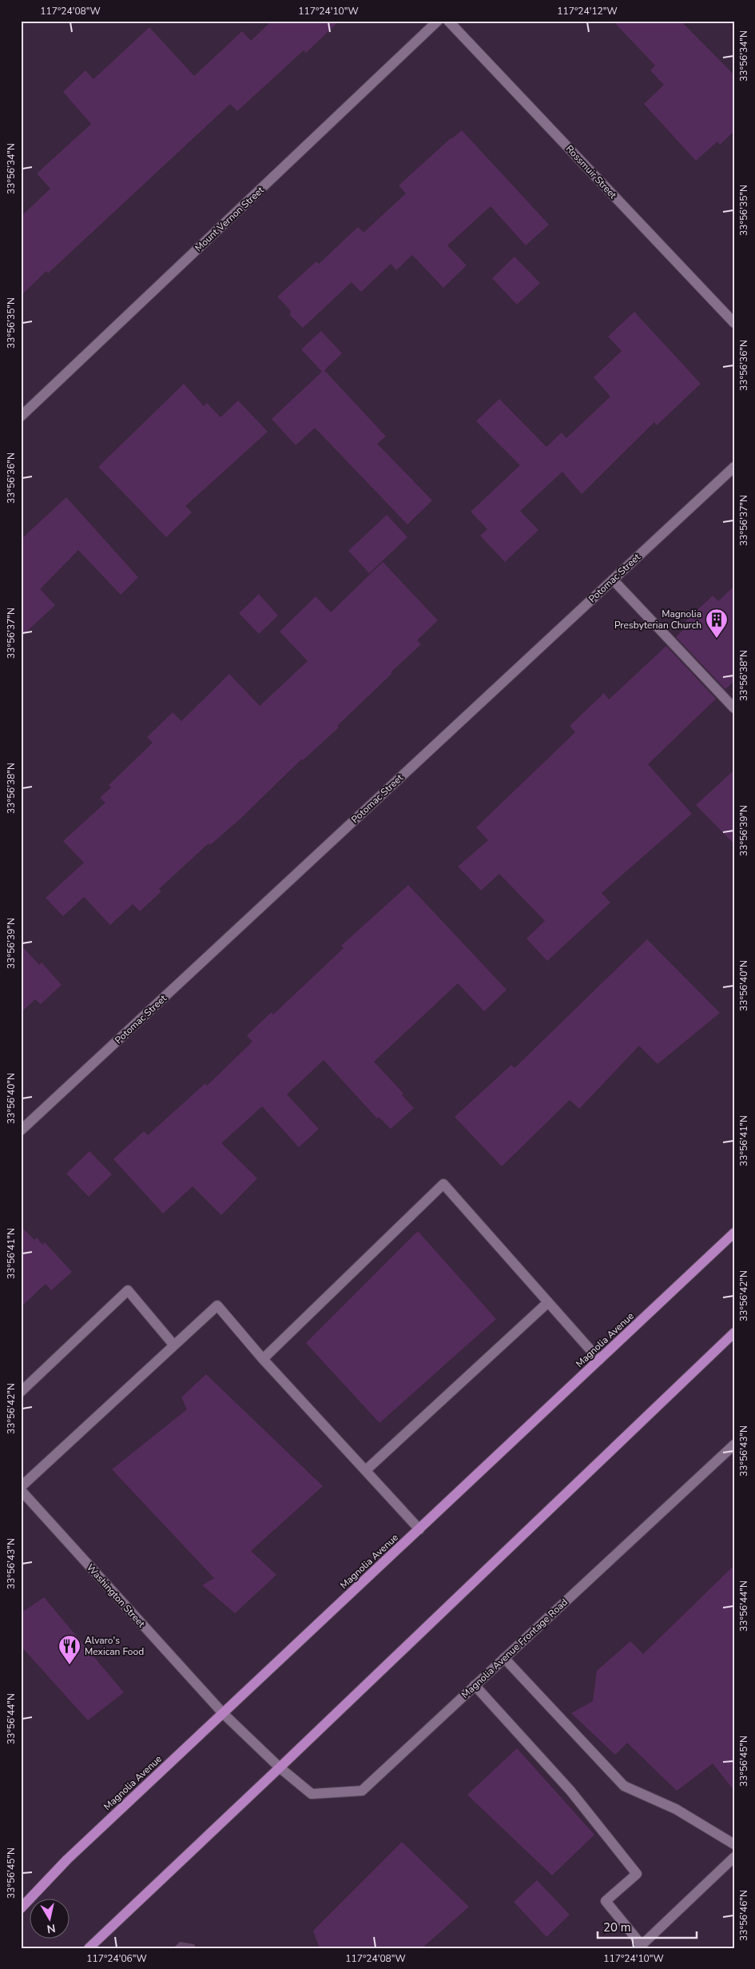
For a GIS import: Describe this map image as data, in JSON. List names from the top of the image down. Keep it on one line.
{"streets":{"main road":["Magnolia Avenue"],"street":["Rossmuir Street","Mount Vernon Street","Potomac Street","Washington Street","Magnolia Avenue Frontage Road"]},"crossings":[["Magnolia Avenue","Washington Street"],["Washington Street","Magnolia Avenue Frontage Road"]],"places":{"building":["Magnolia Presbyterian Church"],"restaurant":["Alvaro's Mexican Food"]},"scale_bar":"20 m","north":"bottom","coordinates":["117°24'08\"W","117°24'10\"W","117°24'12\"W","33°56'34\"N","33°56'35\"N","33°56'36\"N","33°56'37\"N","33°56'38\"N","33°56'39\"N","33°56'40\"N","33°56'41\"N","33°56'42\"N","33°56'43\"N","33°56'44\"N","33°56'45\"N","33°56'46\"N","117°24'06\"W"]}
